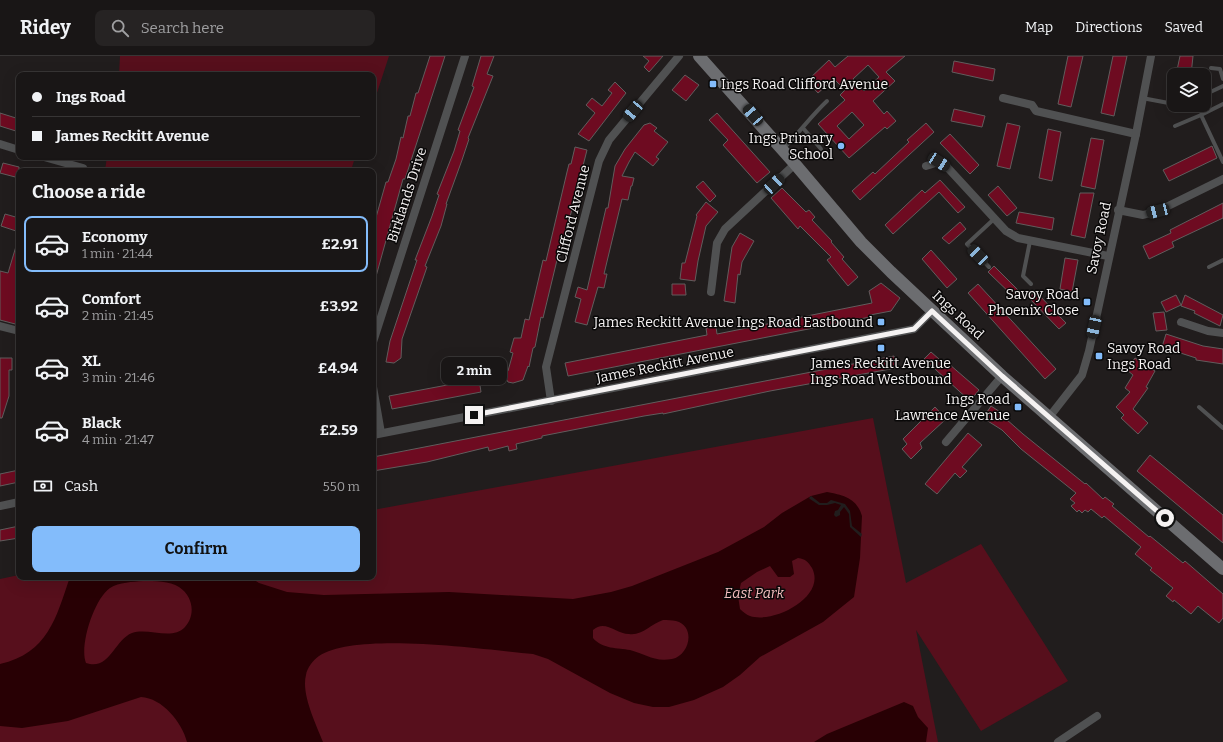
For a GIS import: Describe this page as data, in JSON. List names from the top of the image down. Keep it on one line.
{"streets":{"street":["Birklands Drive","Clifford Avenue","Savoy Road","Ings Road","James Reckitt Avenue"]},"crossings":[["Clifford Avenue","James Reckitt Avenue"],["Savoy Road","Ings Road"],["Ings Road","James Reckitt Avenue"]],"parks":["East Park"],"places":{"transit":["Ings Road Clifford Avenue","Savoy Road Phoenix Close","James Reckitt Avenue Ings Road Eastbound","James Reckitt Avenue Ings Road Westbound","Savoy Road Ings Road","Ings Road Lawrence Avenue"],"other":["Ings Primary School"]},"page":{"header":"Ridey","search":"Search here","nav":["Map","Directions","Saved"],"banner":["Ings Road","James Reckitt Avenue"],"heading":"Choose a ride","list":[{"name":"Economy","note":"1 min · 21:44","value":"£2.91"},{"name":"Comfort","note":"2 min · 21:45","value":"£3.92"},{"name":"XL","note":"3 min · 21:46","value":"£4.94"},{"name":"Black","note":"4 min · 21:47","value":"£2.59"}],"bubble":"2 min","pay":["Cash","550 m"],"buttons":"Confirm"}}
